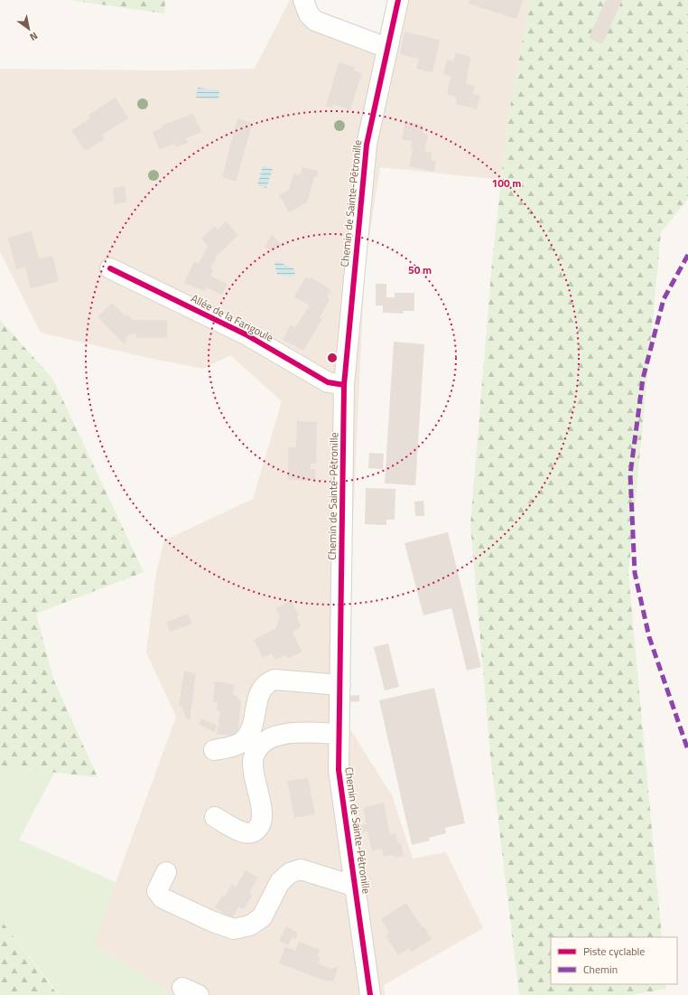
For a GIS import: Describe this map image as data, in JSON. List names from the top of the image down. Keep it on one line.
{"streets":{"street":["Chemin de Sainte-Pétronille","Allée de la Farigoule"]},"crossings":[["Chemin de Sainte-Pétronille","Allée de la Farigoule"]],"legend":["Piste cyclable","Chemin"],"north":"bottom right","rings":["100 m","50 m"]}
